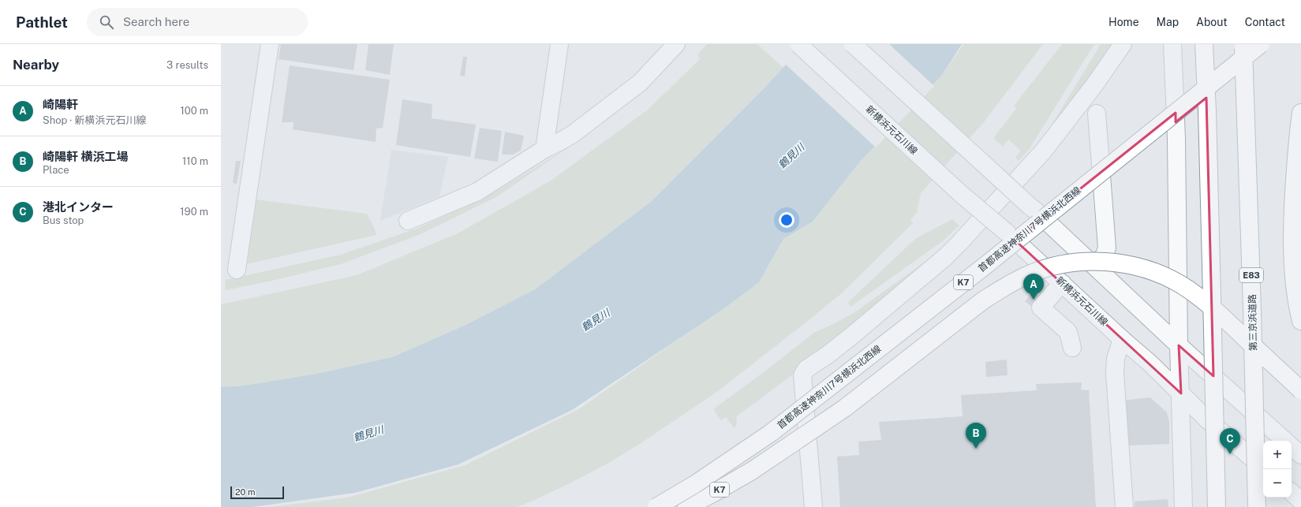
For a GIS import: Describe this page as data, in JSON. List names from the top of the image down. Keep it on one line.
{"streets":{"highway":["首都高速神奈川7号横浜北西線","E83","K7","第三京浜道路"],"street":["新横浜元石川線"]},"water":["鶴見川"],"scale_bar":"20 m","page":{"header":"Pathlet","search":"Search here","nav":["Home","Map","About","Contact"],"heading":["Nearby","3 results"],"list":[{"mark":"A","name":"崎陽軒","note":"Shop · 新横浜元石川線","value":"100 m"},{"mark":"B","name":"崎陽軒 横浜工場","note":"Place","value":"110 m"},{"mark":"C","name":"港北インター","note":"Bus stop","value":"190 m"}],"pins":["A","B","C"],"map_buttons":["+","−"],"scale":"20 m"}}
